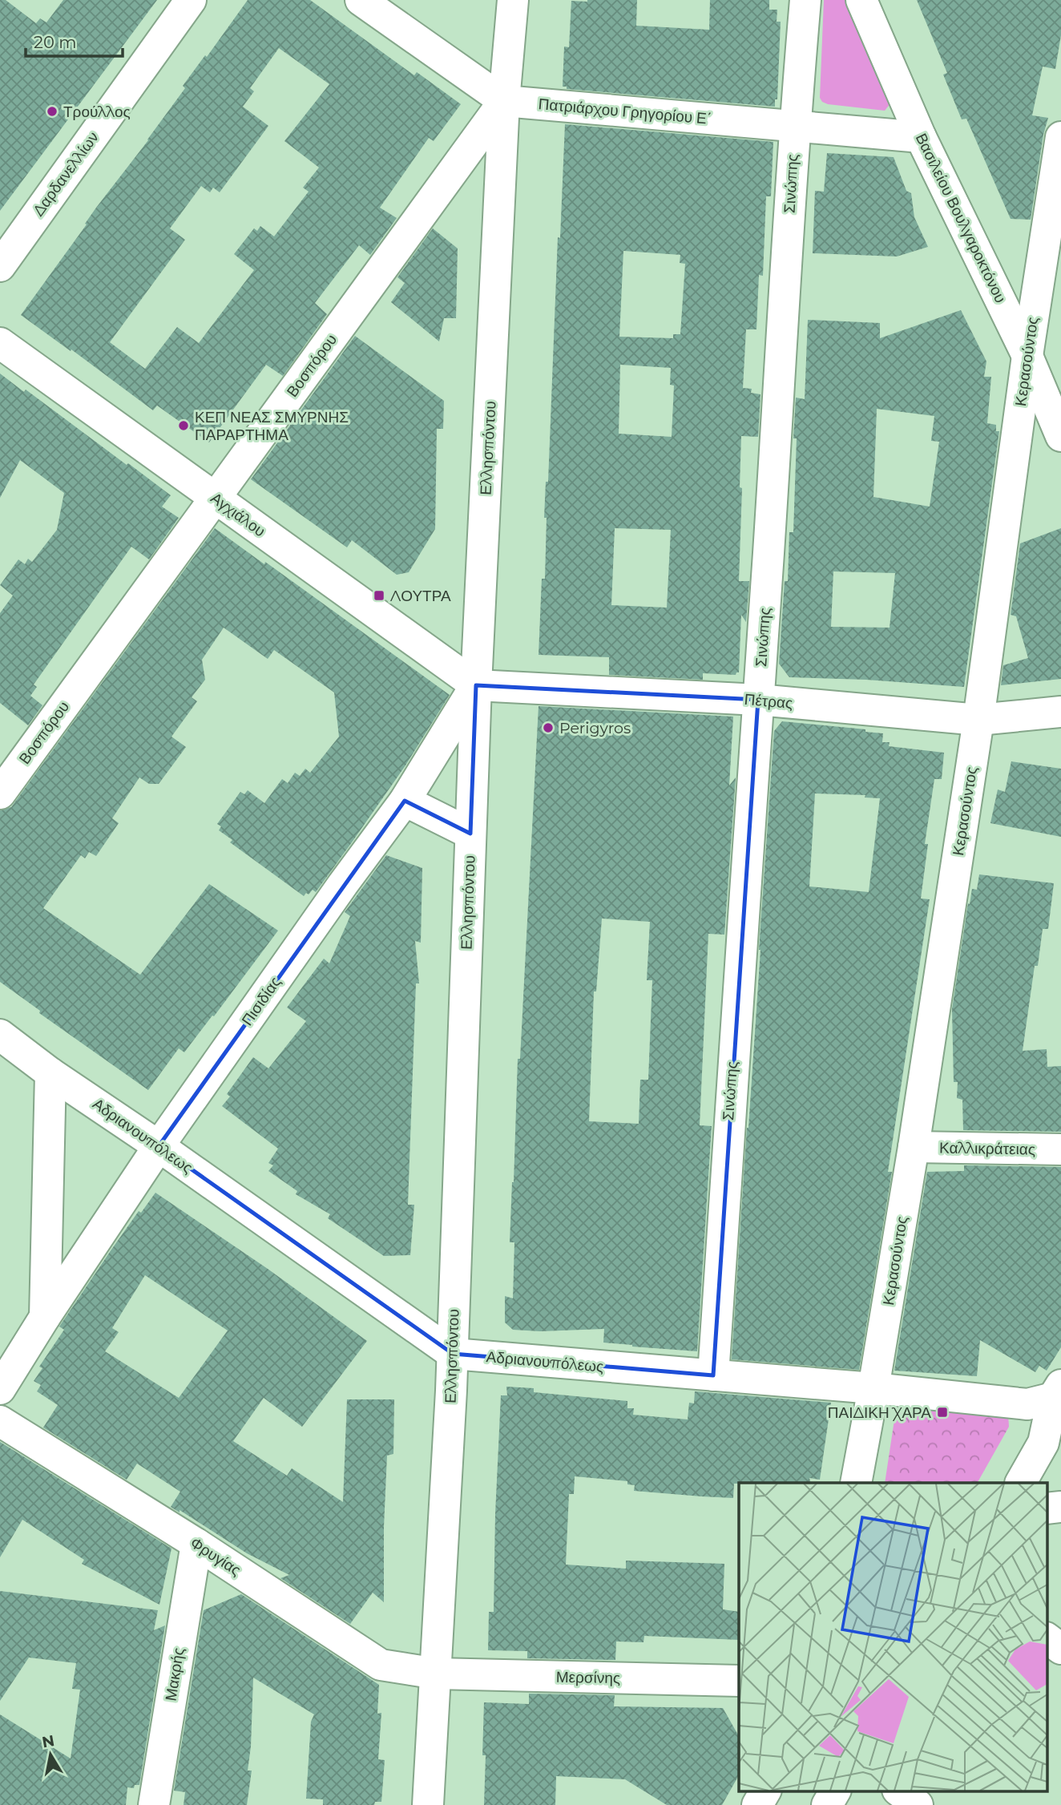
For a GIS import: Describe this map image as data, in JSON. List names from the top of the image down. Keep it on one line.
{"streets":{"street":["Πατριάρχου Γρηγορίου Ε΄","Δαρδανελλίων","Σινώπης","Βασιλείου Βουλγαροκτόνου","Κερασούντος","Βοσπόρου","Ελλησπόντου","Αγχιάλου","Πέτρας","Πισιδίας","Αδριανουπόλεως","Καλλικράτειας","Φρυγίας","Μακρής","Μερσίνης"]},"crossings":[["Πατριάρχου Γρηγορίου Ε΄","Σινώπης"],["Πατριάρχου Γρηγορίου Ε΄","Βασιλείου Βουλγαροκτόνου"],["Πατριάρχου Γρηγορίου Ε΄","Βοσπόρου"],["Πατριάρχου Γρηγορίου Ε΄","Ελλησπόντου"],["Σινώπης","Πέτρας"],["Σινώπης","Αδριανουπόλεως"],["Βασιλείου Βουλγαροκτόνου","Κερασούντος"],["Κερασούντος","Πέτρας"],["Κερασούντος","Αδριανουπόλεως"],["Κερασούντος","Καλλικράτειας"],["Βοσπόρου","Ελλησπόντου"],["Βοσπόρου","Αγχιάλου"],["Ελλησπόντου","Αγχιάλου"],["Ελλησπόντου","Πέτρας"],["Ελλησπόντου","Πισιδίας"],["Ελλησπόντου","Αδριανουπόλεως"],["Ελλησπόντου","Φρυγίας"],["Ελλησπόντου","Μερσίνης"],["Αγχιάλου","Πέτρας"],["Αγχιάλου","Πισιδίας"],["Πέτρας","Πισιδίας"],["Πισιδίας","Αδριανουπόλεως"],["Φρυγίας","Μακρής"],["Φρυγίας","Μερσίνης"]],"places":{"other":["Τρούλλος","ΚΕΠ ΝΕΑΣ ΣΜΥΡΝΗΣ ΠΑΡΑΡΤΗΜΑ","Perigyros"],"transit":["ΛΟΥΤΡΑ","ΠΑΙΔΙΚΗ ΧΑΡΑ"]},"scale_bar":"20 m","north":"top"}
